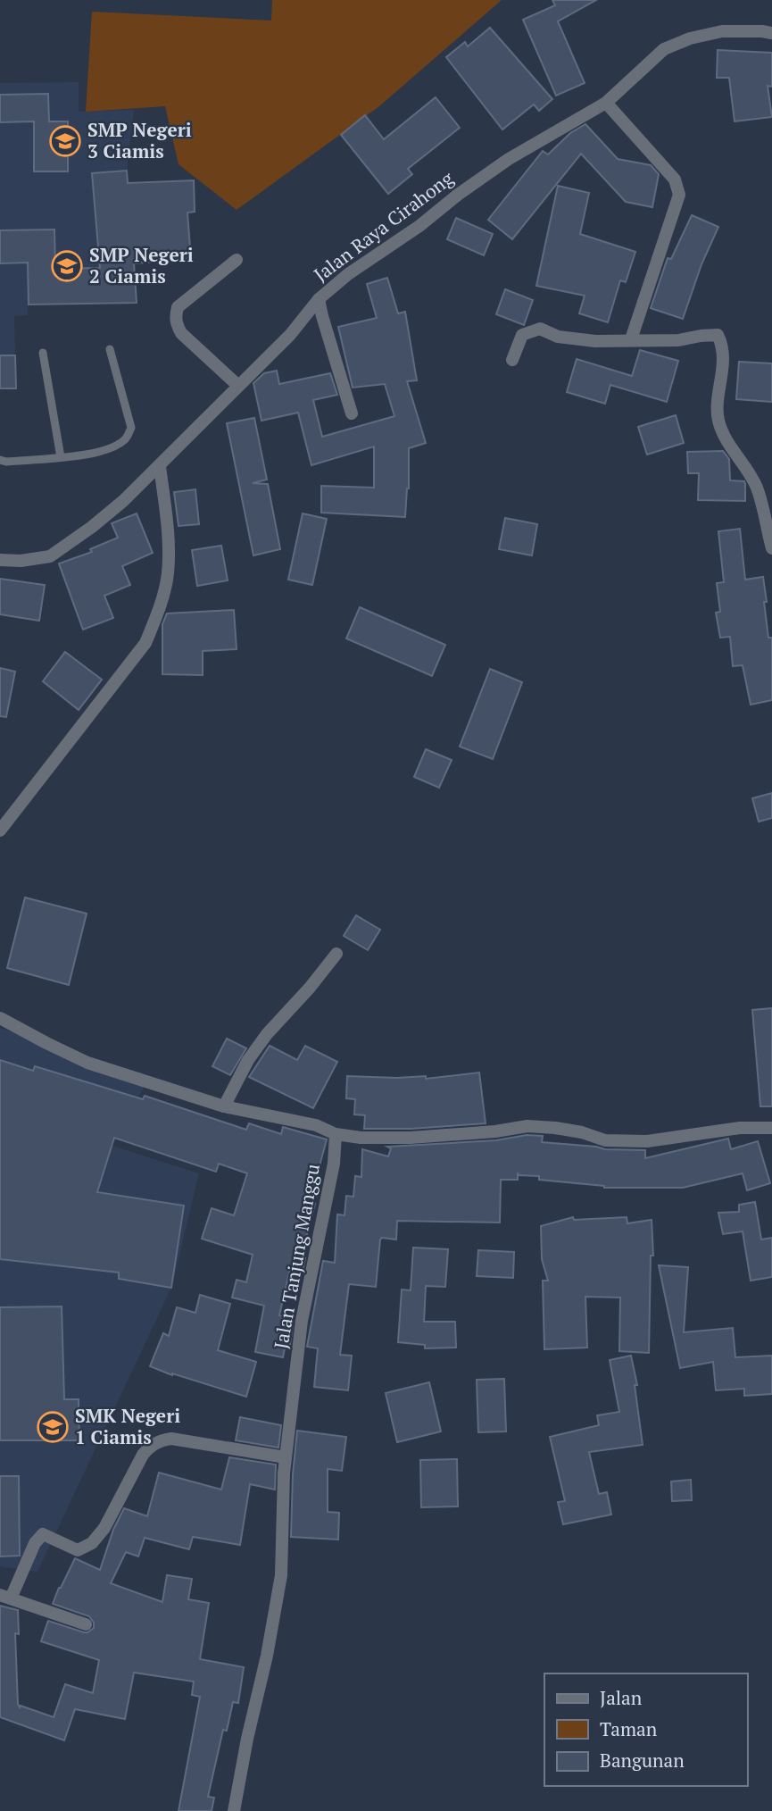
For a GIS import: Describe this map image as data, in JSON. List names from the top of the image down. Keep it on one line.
{"streets":{"street":["Jalan Raya Cirahong","Jalan Tanjung Manggu"]},"places":{"school or university":["SMP Negeri 3 Ciamis","SMP Negeri 2 Ciamis","SMK Negeri 1 Ciamis"]},"legend":["Jalan","Taman","Bangunan"]}
